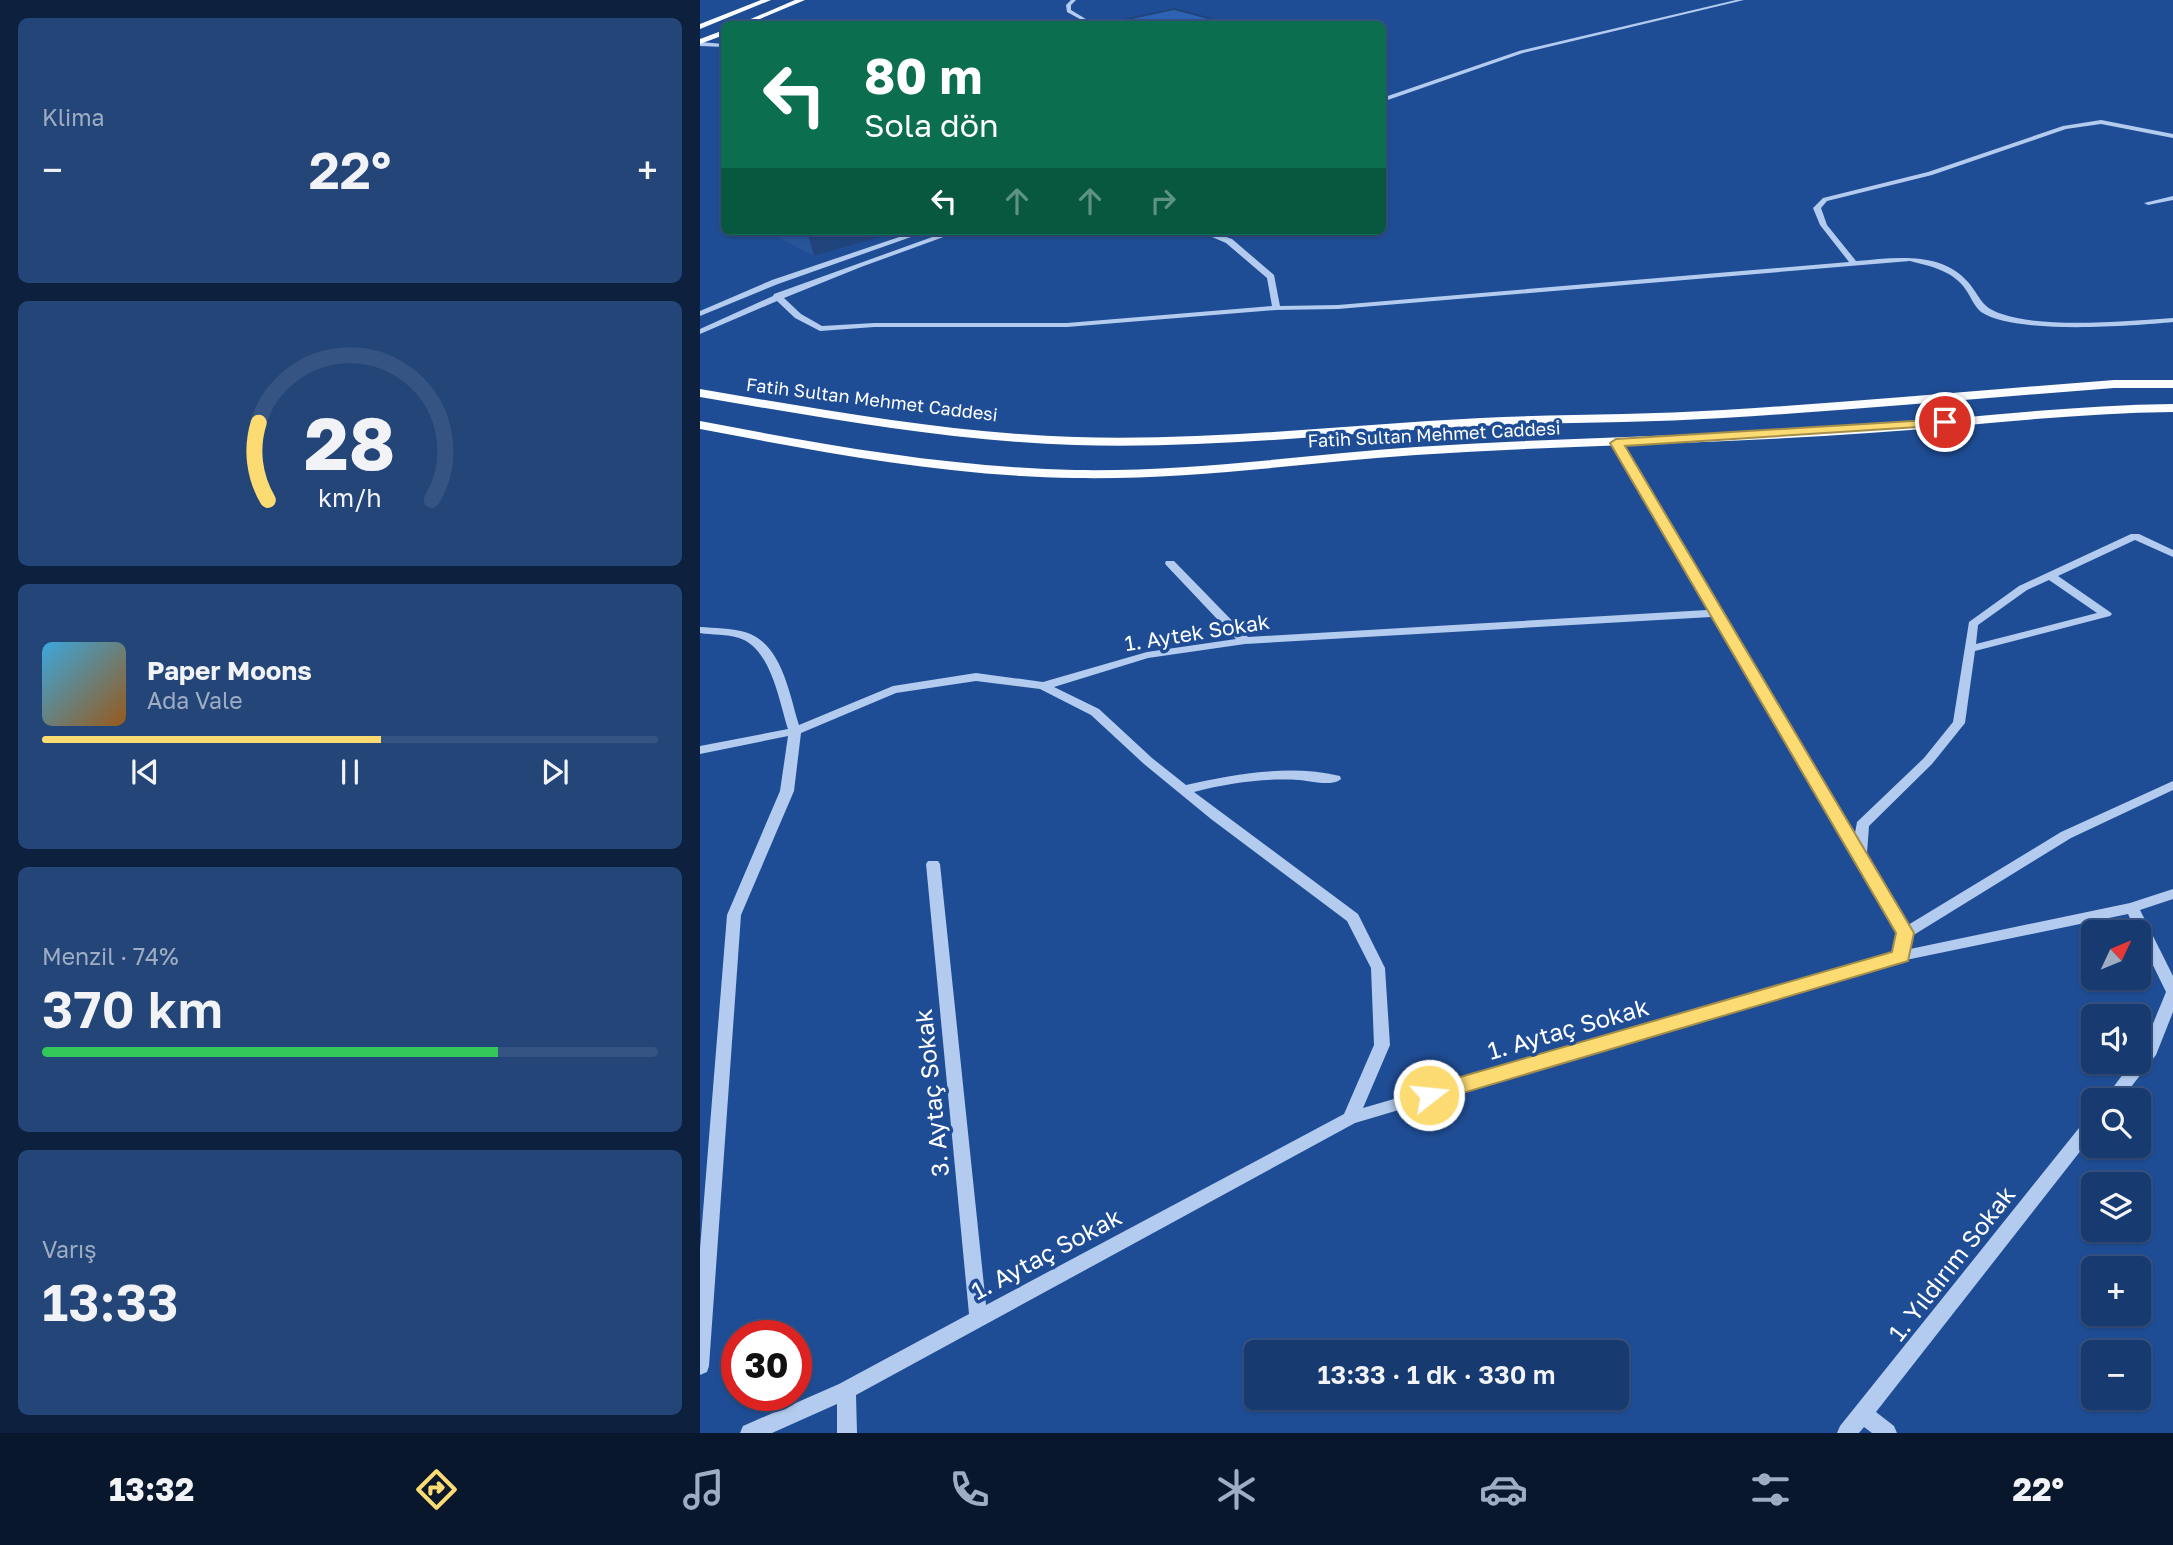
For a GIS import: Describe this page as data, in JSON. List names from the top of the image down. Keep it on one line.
{"streets":{"main road":["Fatih Sultan Mehmet Caddesi"],"street":["1. Aytek Sokak","1. Aytaç Sokak","3. Aytaç Sokak","1. Yıldırım Sokak"]},"crossings":[["1. Aytaç Sokak","3. Aytaç Sokak"]],"north":"top right","page":{"tile":["Klima",["Menzil · 74%","370 km"],["Varış","13:33"]],"turn":["80 m","Sola dön"],"heat":["−","22°","+"],"song":["Paper Moons","Ada Vale"],"map_buttons":["+","−"],"limit":"30","trip":"13:33 · 1 dk · 330 m","tabs":["13:32","22°"],"gauge":["28","km/h"]}}
